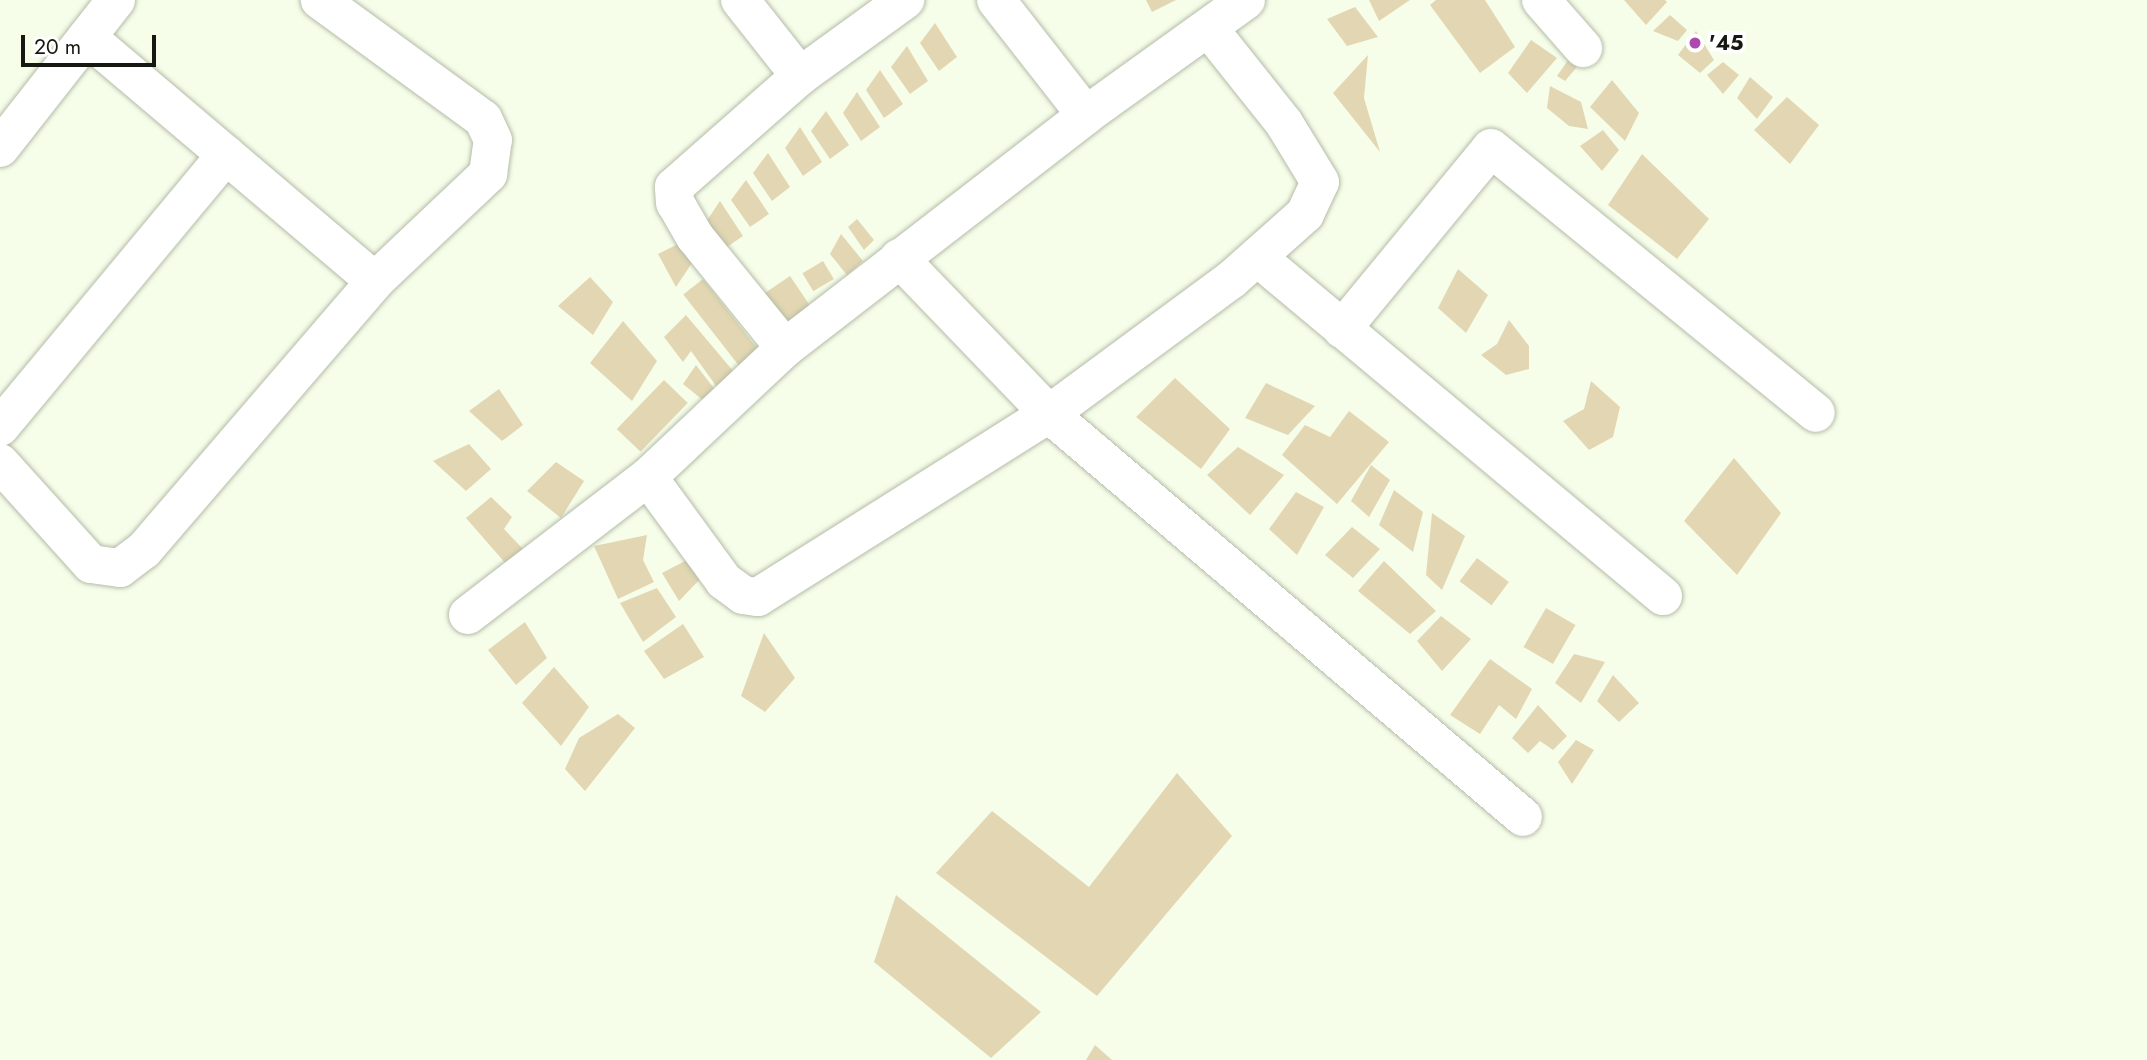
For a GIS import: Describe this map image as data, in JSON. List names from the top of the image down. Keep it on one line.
{"places":["'45"],"scale_bar":"20 m"}
